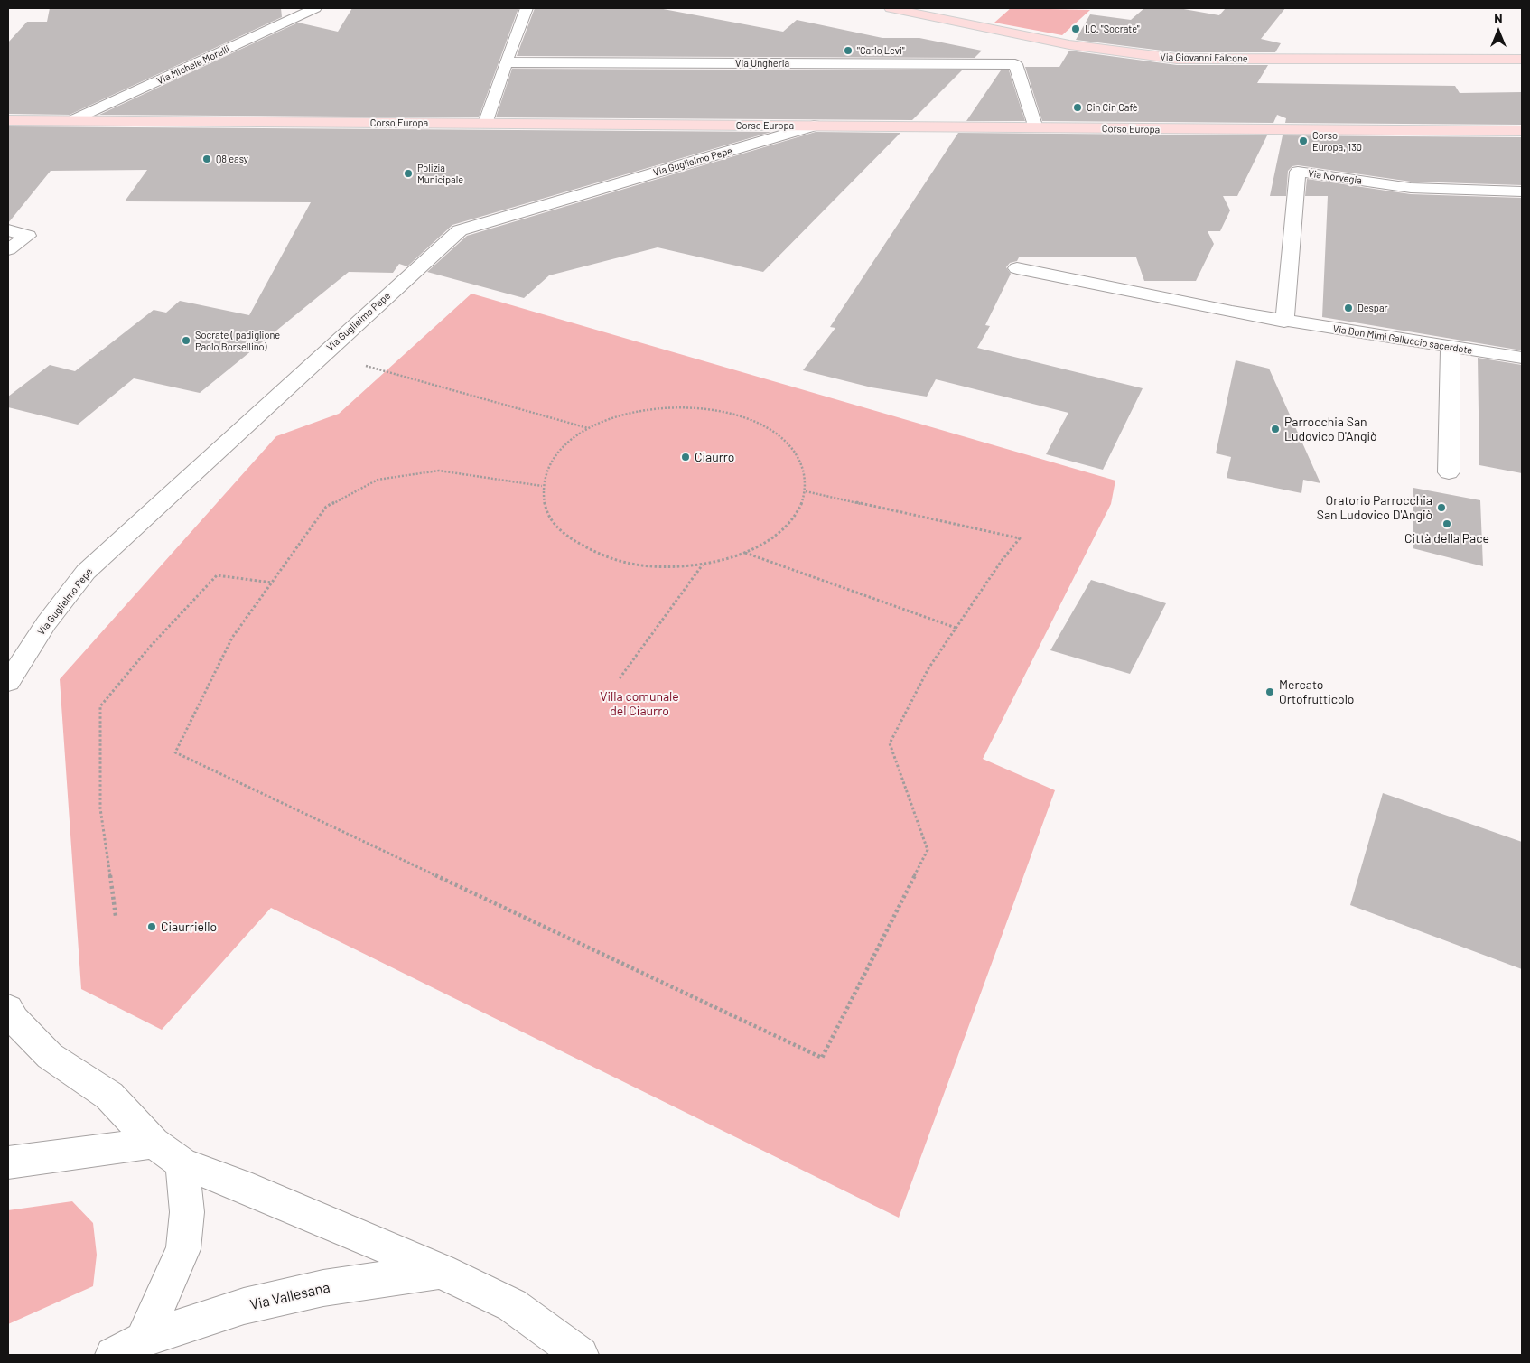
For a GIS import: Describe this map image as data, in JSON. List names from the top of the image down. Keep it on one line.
{"streets":{"main road":["Via Giovanni Falcone","Corso Europa"],"street":["Via Ungheria","Via Michele Morelli","Via Guglielmo Pepe","Via Norvegia","Via Don Mimì Galluccio sacerdote","Via Vallesana"]},"crossings":[["Via Ungheria","Corso Europa"],["Via Michele Morelli","Corso Europa"],["Corso Europa","Via Guglielmo Pepe"],["Via Norvegia","Via Don Mimì Galluccio sacerdote"]],"parks":["Villa comunale del Ciaurro"],"places":["I.C. \"Socrate\"","\"Carlo Levi\"","Cin Cin Cafè","Corso Europa, 130","Q8 easy","Polizia Municipale","Despar","Socrate ( padiglione Paolo Borsellino)","Parrocchia San Ludovico D'Angiò","Ciaurro","Oratorio Parrocchia San Ludovico D'Angiò","Città della Pace","Mercato Ortofrutticolo","Ciaurriello"],"north":"top"}
